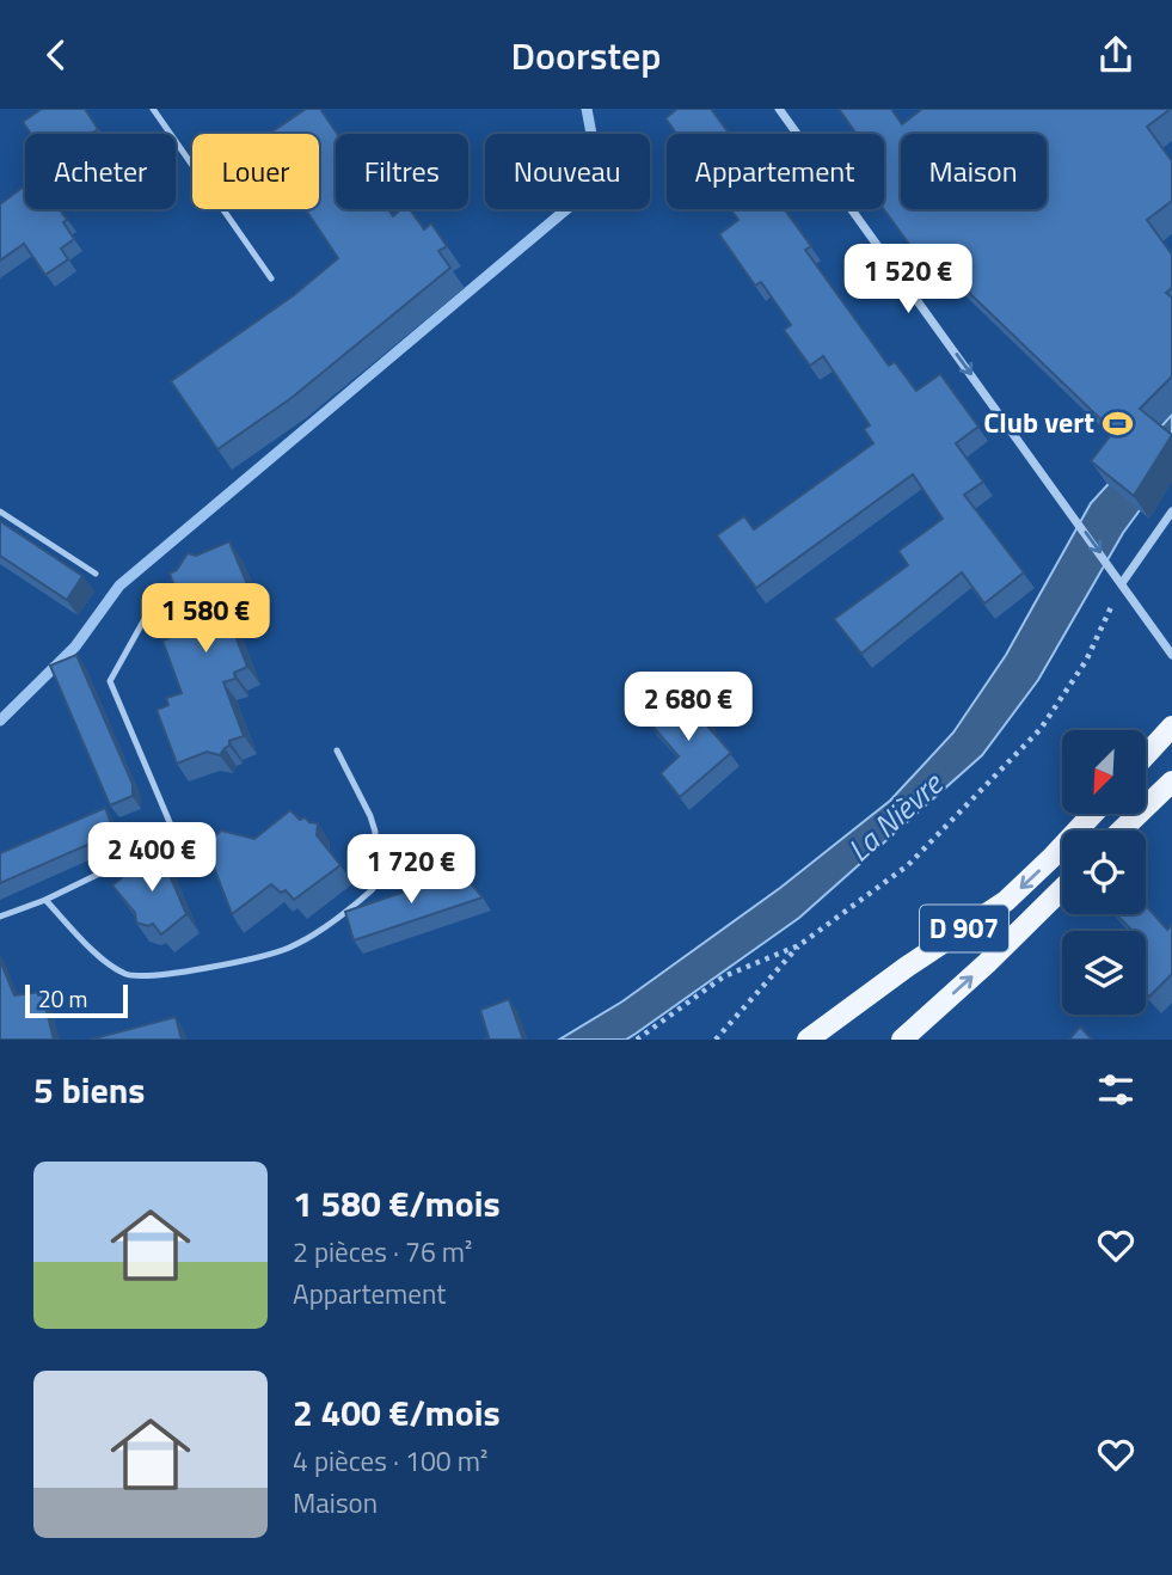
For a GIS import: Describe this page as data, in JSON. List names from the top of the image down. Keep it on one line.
{"streets":{"main road":["D 907"]},"water":["La Nièvre"],"places":{"sports":["Club vert"]},"scale_bar":"20 m","north":"bottom left","page":{"header":"Doorstep","chip":["Acheter","Louer","Filtres","Nouveau","Appartement","Maison"],"price":["1 520 €","1 580 €","2 680 €","2 400 €","1 720 €"],"scale":"20 m","heading":"5 biens","list":[{"name":"1 580 €/mois","note":"2 pièces · 76 m² · Appartement"},{"name":"2 400 €/mois","note":"4 pièces · 100 m² · Maison"}]}}
